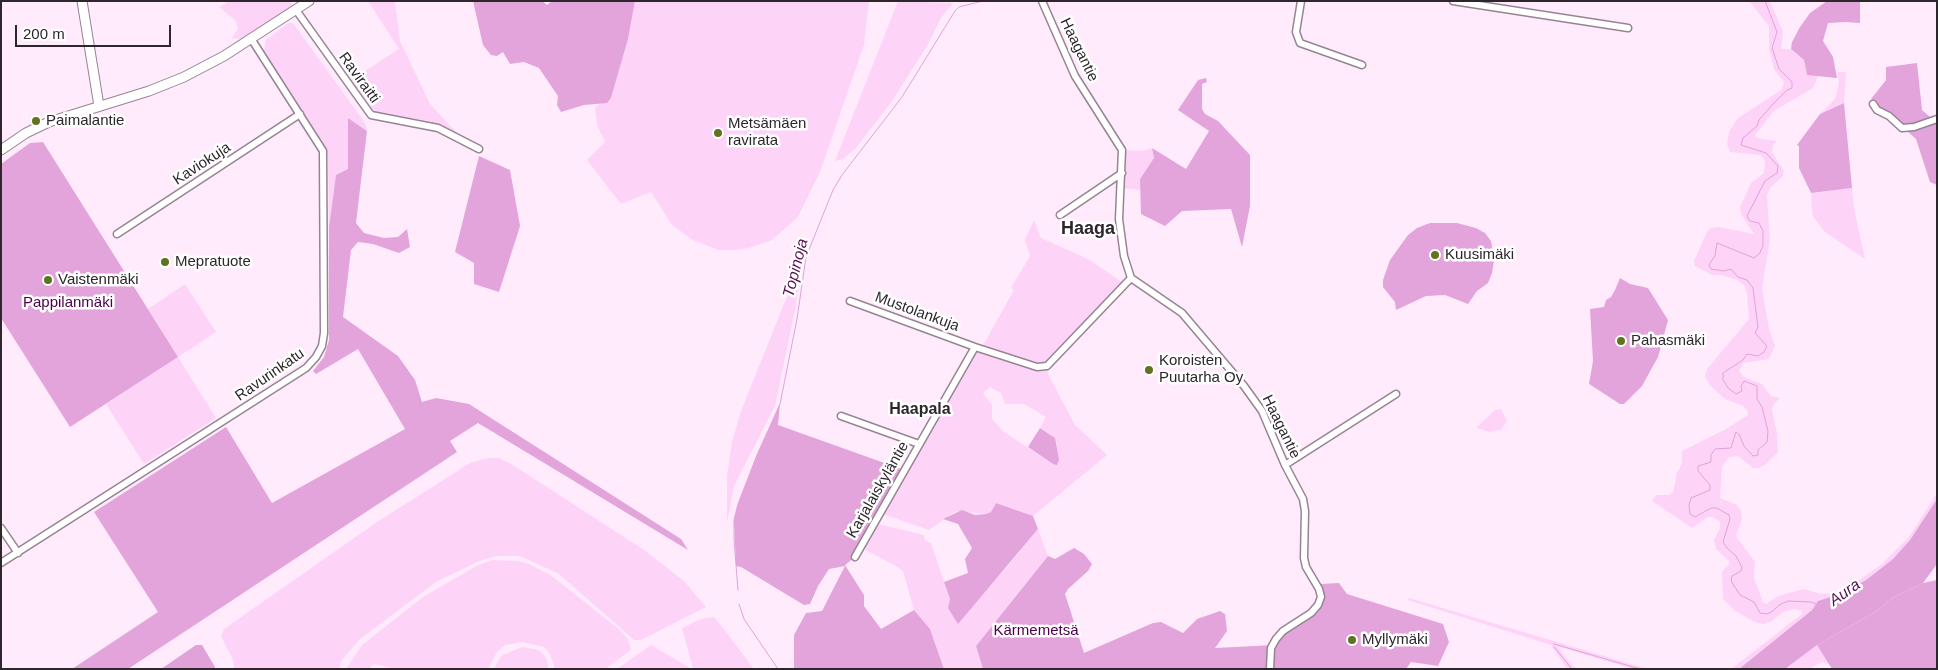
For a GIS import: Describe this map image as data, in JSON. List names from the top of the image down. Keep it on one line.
{"streets":{"street":["Haagantie","Raviraitti","Kaviokuja","Mustolankuja","Ravurinkatu","Karjalaiskyläntie"]},"crossings":[["Kaviokuja","Ravurinkatu"],["Mustolankuja","Karjalaiskyläntie"]],"districts":["Haaga","Haapala"],"water":["Topinoja","Aura"],"parks":["Pappilanmäki","Kärmemetsä"],"places":["Paimalantie","Metsämäen ravirata","Kuusimäki","Mepratuote","Vaistenmäki","Pahasmäki","Koroisten Puutarha Oy","Myllymäki"],"scale_bar":"200 m"}
